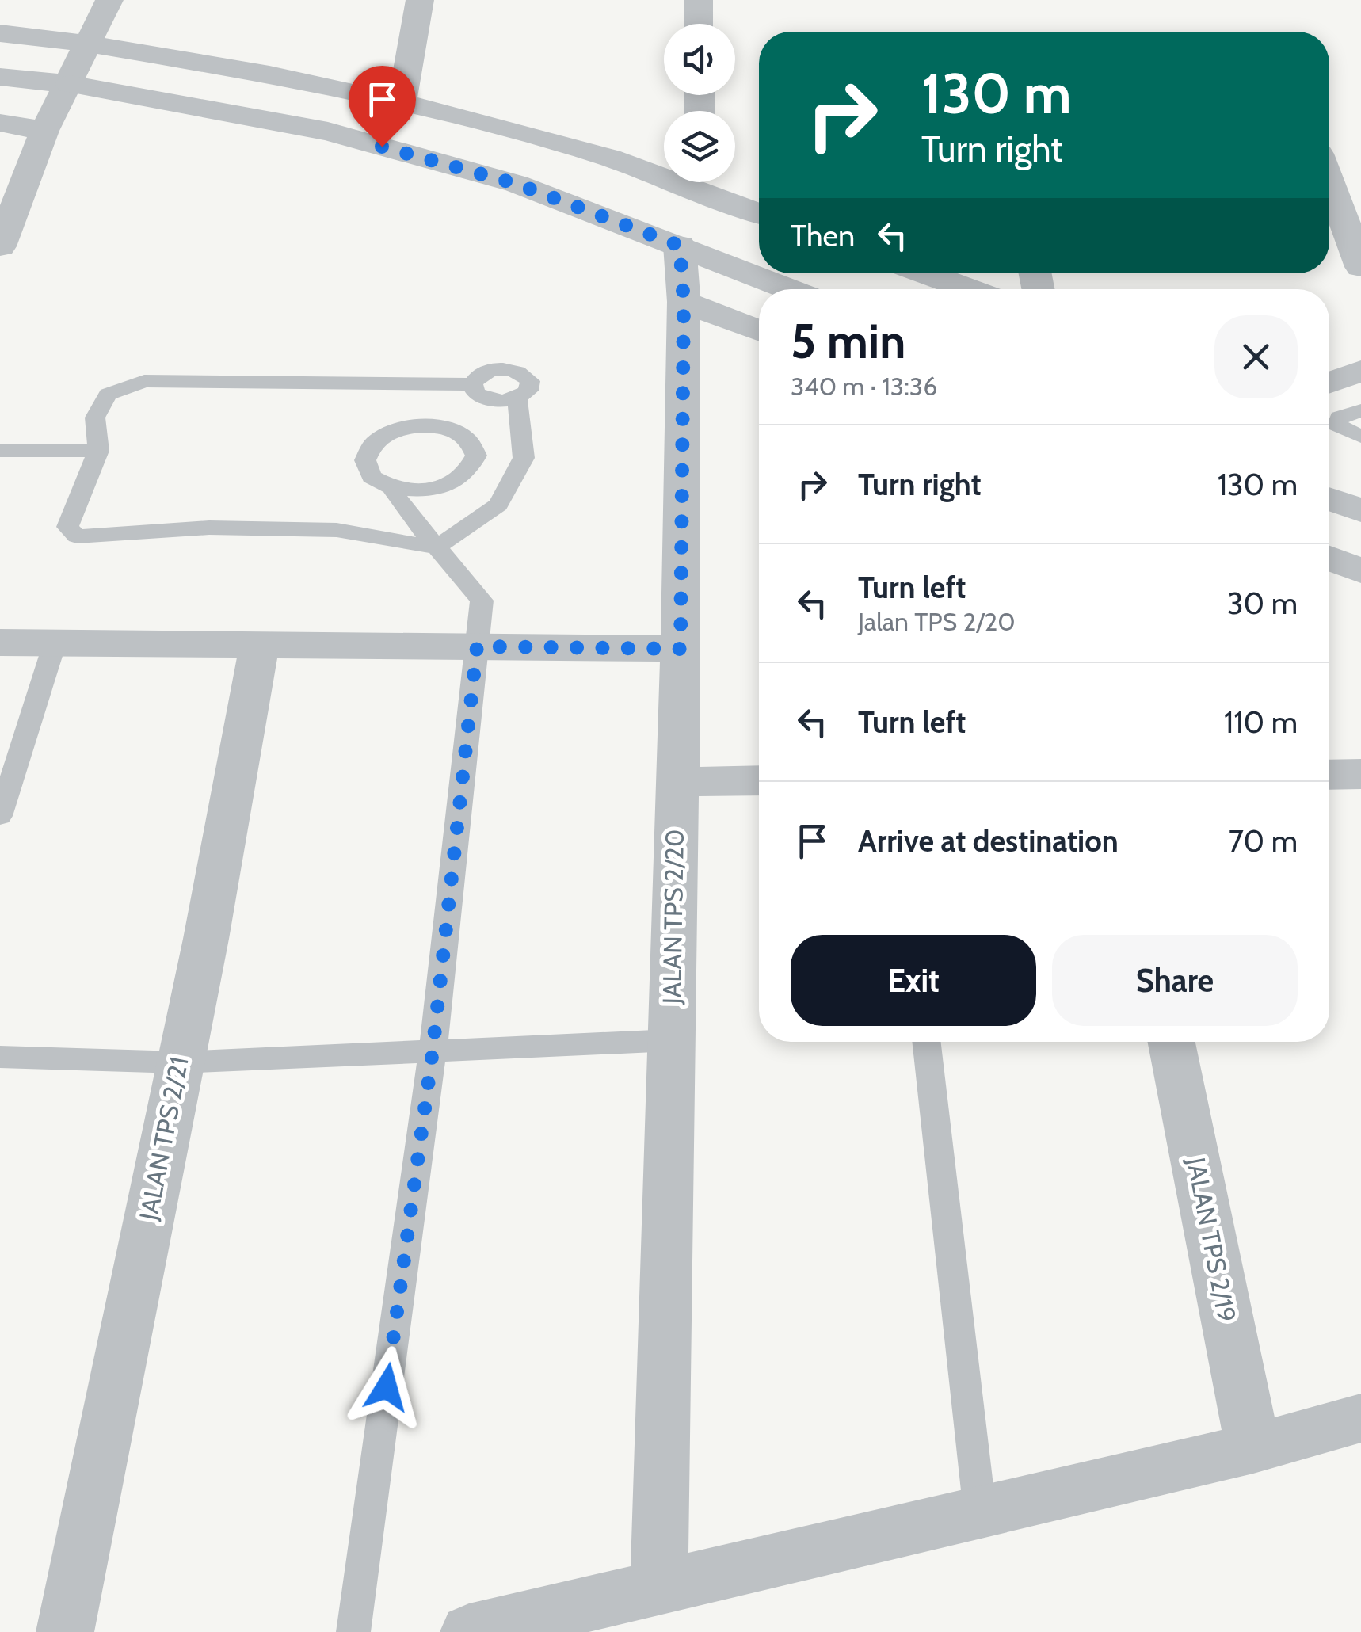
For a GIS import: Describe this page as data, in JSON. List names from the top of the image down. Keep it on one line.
{"streets":{"street":["JALAN TPS 2/20","JALAN TPS 2/21","JALAN TPS 2/19"]},"page":{"turn":["130 m","Turn right"],"then":"Then","heading":["5 min","340 m · 13:36"],"list":[{"name":"Turn right","value":"130 m"},{"name":"Turn left","note":"Jalan TPS 2/20","value":"30 m"},{"name":"Turn left","value":"110 m"},{"name":"Arrive at destination","value":"70 m"}],"buttons":["Exit","Share"]}}
